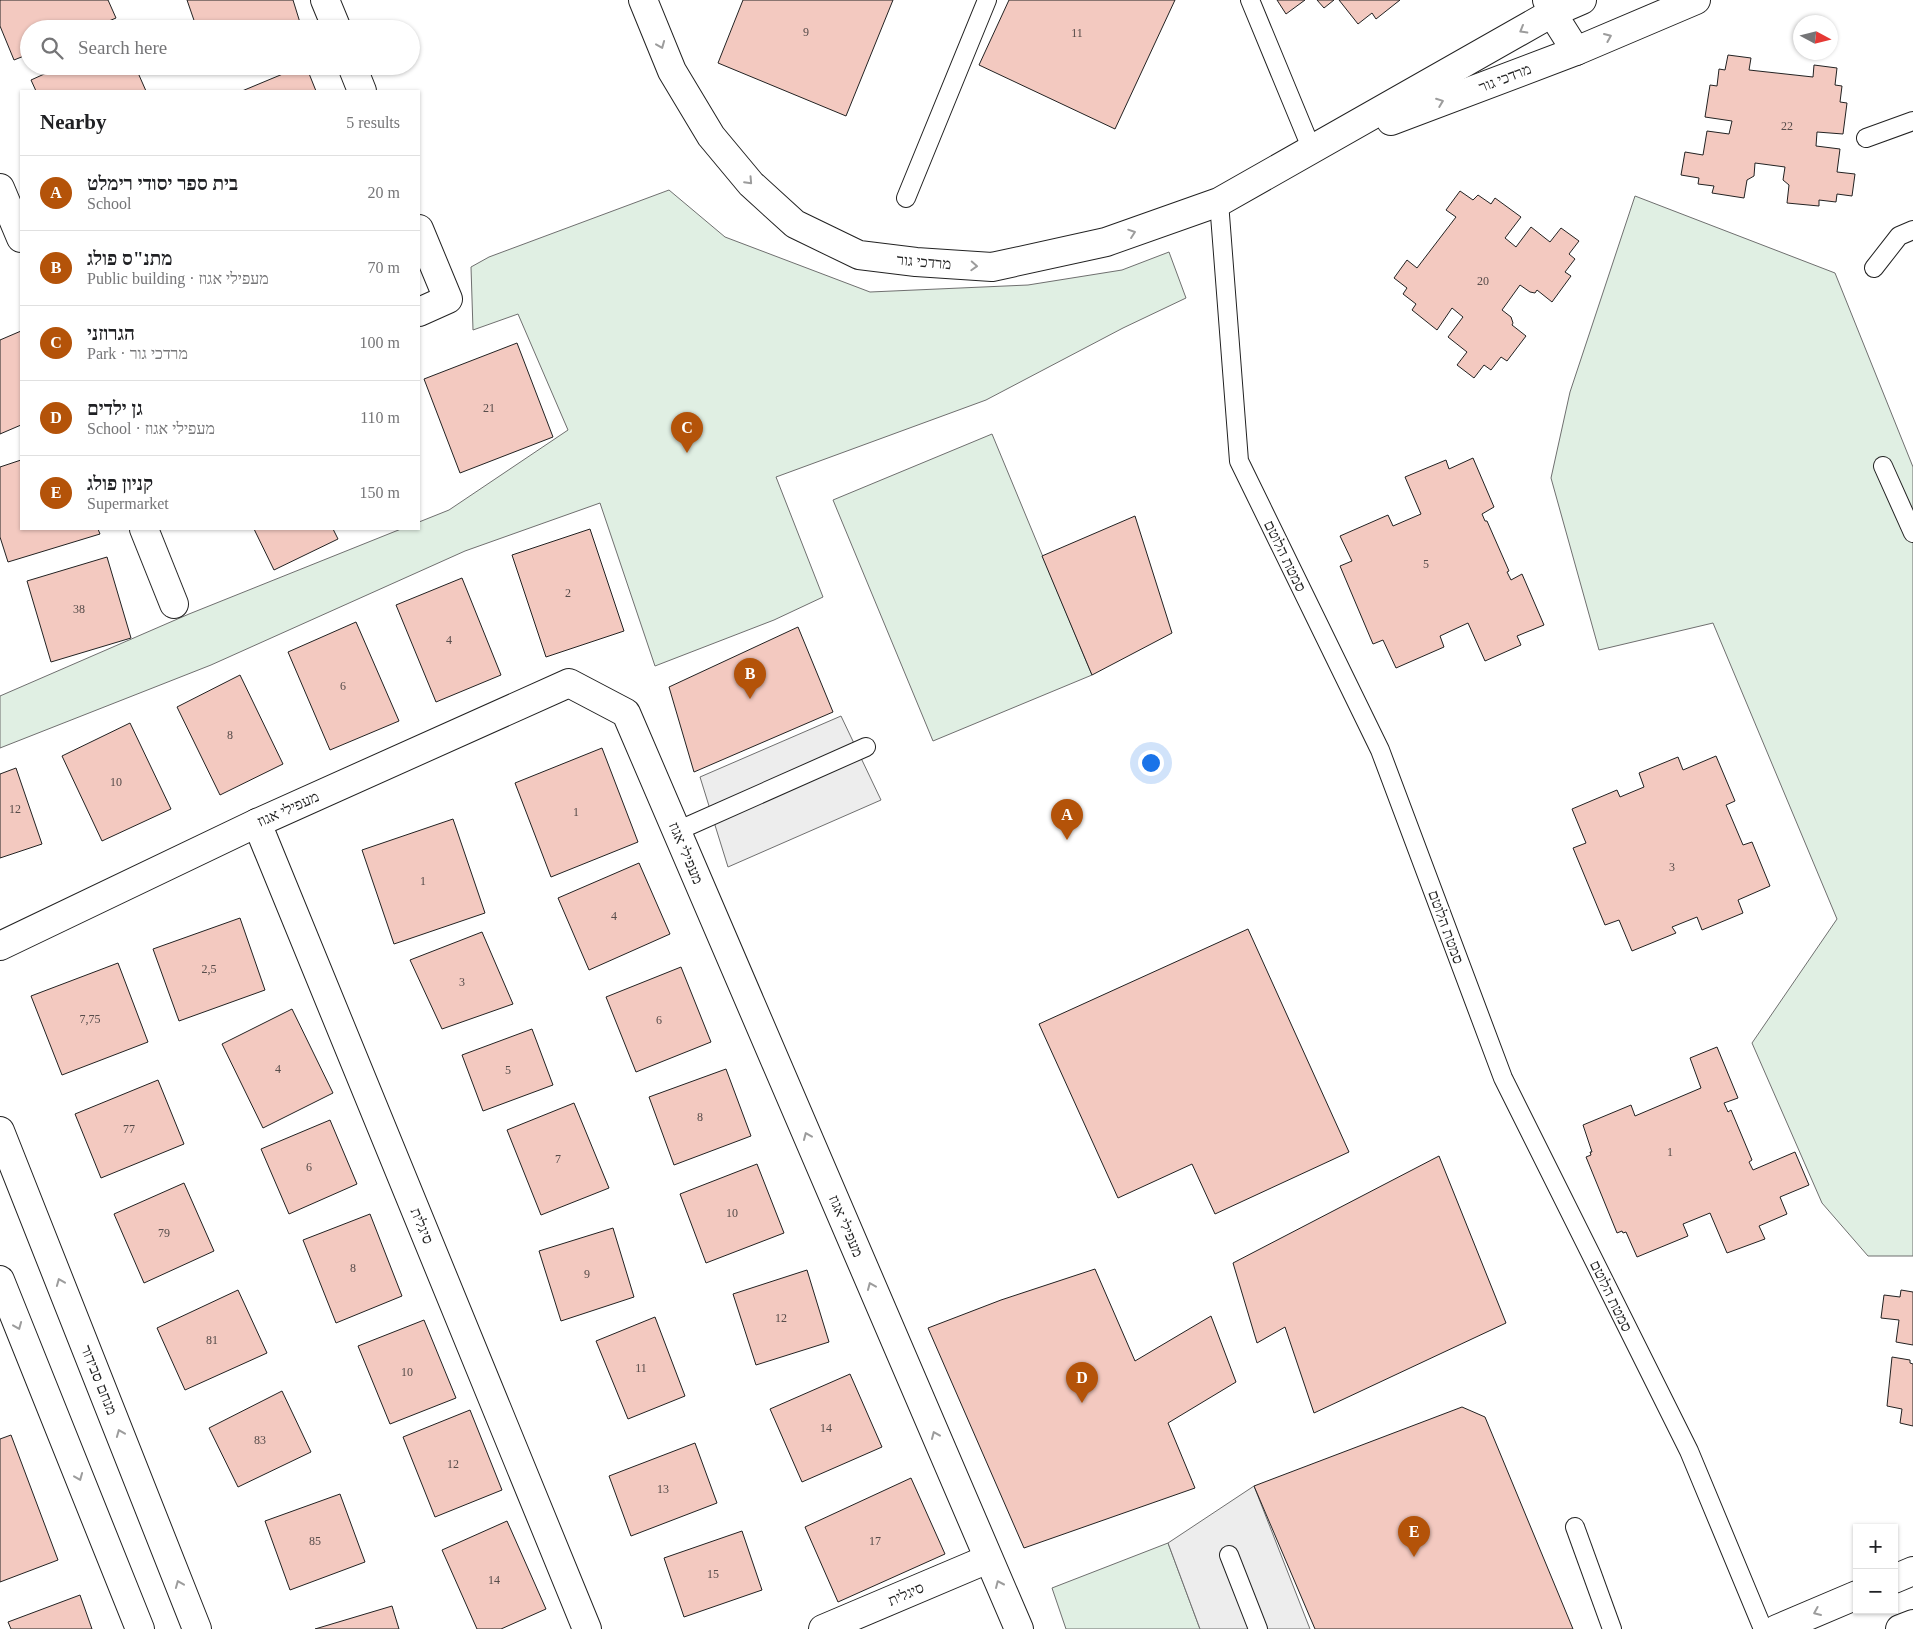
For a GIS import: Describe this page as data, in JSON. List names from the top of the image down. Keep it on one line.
{"streets":{"street":["מרדכי גור","מעפילי אגוז","סיגלית","מנחם סבידור"],"lane":["סמטת הלוטם"]},"crossings":[["מרדכי גור","סמטת הלוטם"],["מעפילי אגוז","סיגלית"]],"one_way":["מעפילי אגוז"],"house_numbers":["9","11","22","20","21","5","2","38","4","6","8","10","12","1","3","1","4","2,5","3","7,75","6","4","5","8","77","1","7","6","10","79","8","9","12","81","11","10","14","83","12","13","85","17","15","14"],"north":"right","page":{"search":"Search here","heading":["Nearby","5 results"],"list":[{"mark":"A","name":"בית ספר יסודי רימלט","note":"School","value":"20 m"},{"mark":"B","name":"מתנ\"ס פולג","note":"Public building · מעפילי אגוז","value":"70 m"},{"mark":"C","name":"הגרוזני","note":"Park · מרדכי גור","value":"100 m"},{"mark":"D","name":"גן ילדים","note":"School · מעפילי אגוז","value":"110 m"},{"mark":"E","name":"קניון פולג","note":"Supermarket","value":"150 m"}],"pins":["C","B","A","D","E"],"map_buttons":["+","−"]}}
